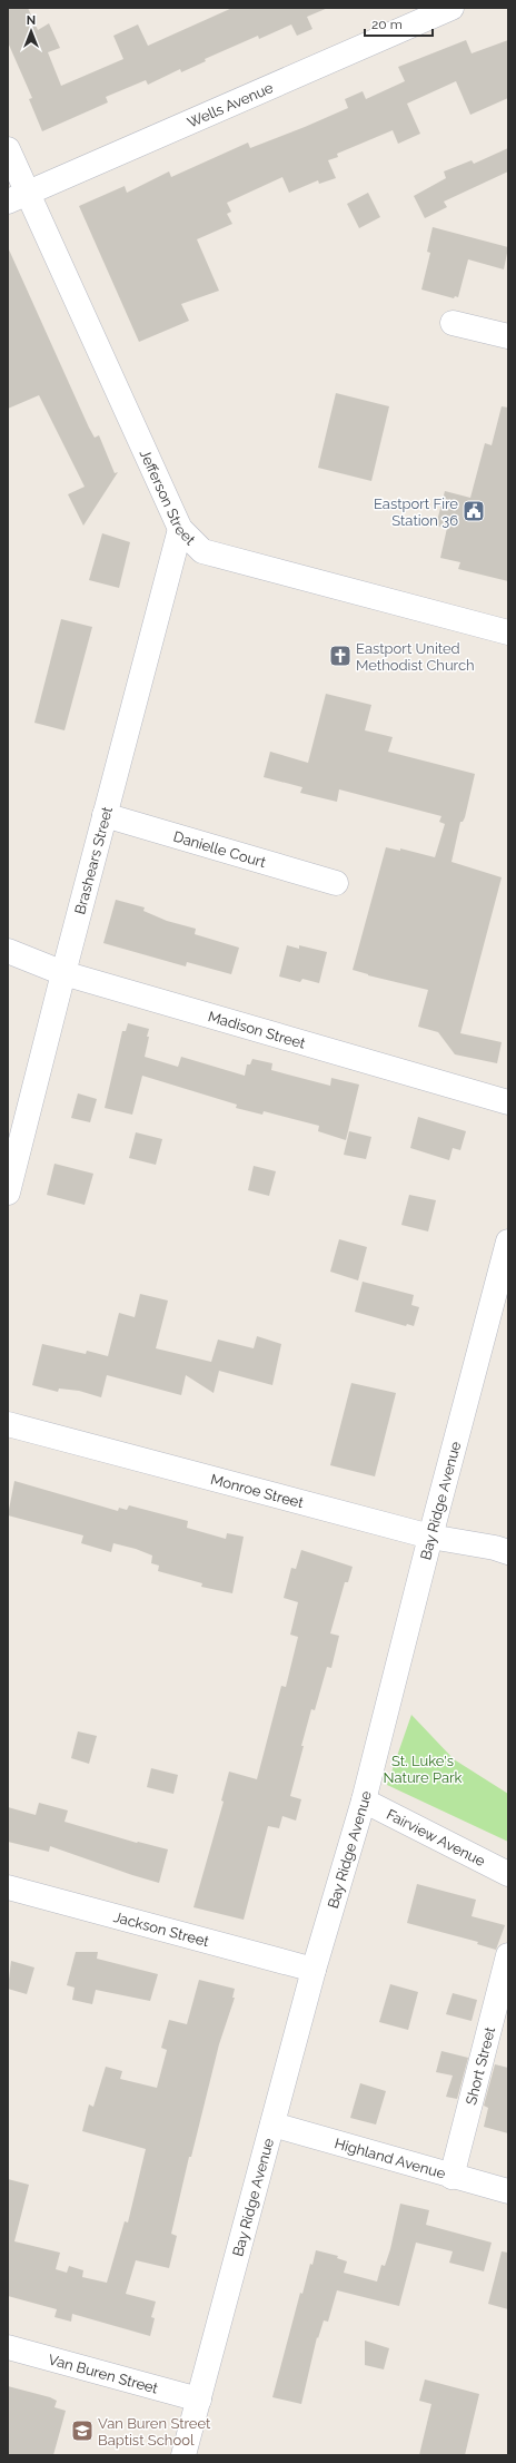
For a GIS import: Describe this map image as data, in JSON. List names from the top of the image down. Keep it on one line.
{"streets":{"street":["Wells Avenue","Jefferson Street","Danielle Court","Brashears Street","Madison Street","Monroe Street","Bay Ridge Avenue","Fairview Avenue","Jackson Street","Short Street","Highland Avenue","Van Buren Street"]},"crossings":[["Wells Avenue","Jefferson Street"],["Jefferson Street","Brashears Street"],["Danielle Court","Brashears Street"],["Brashears Street","Madison Street"],["Monroe Street","Bay Ridge Avenue"],["Bay Ridge Avenue","Fairview Avenue"],["Bay Ridge Avenue","Jackson Street"],["Bay Ridge Avenue","Highland Avenue"],["Bay Ridge Avenue","Van Buren Street"],["Short Street","Highland Avenue"]],"parks":["St. Luke's Nature Park"],"places":{"public building":["Eastport Fire Station 36"],"church":["Eastport United Methodist Church"],"school or university":["Van Buren Street Baptist School"]},"scale_bar":"20 m","north":"top"}
